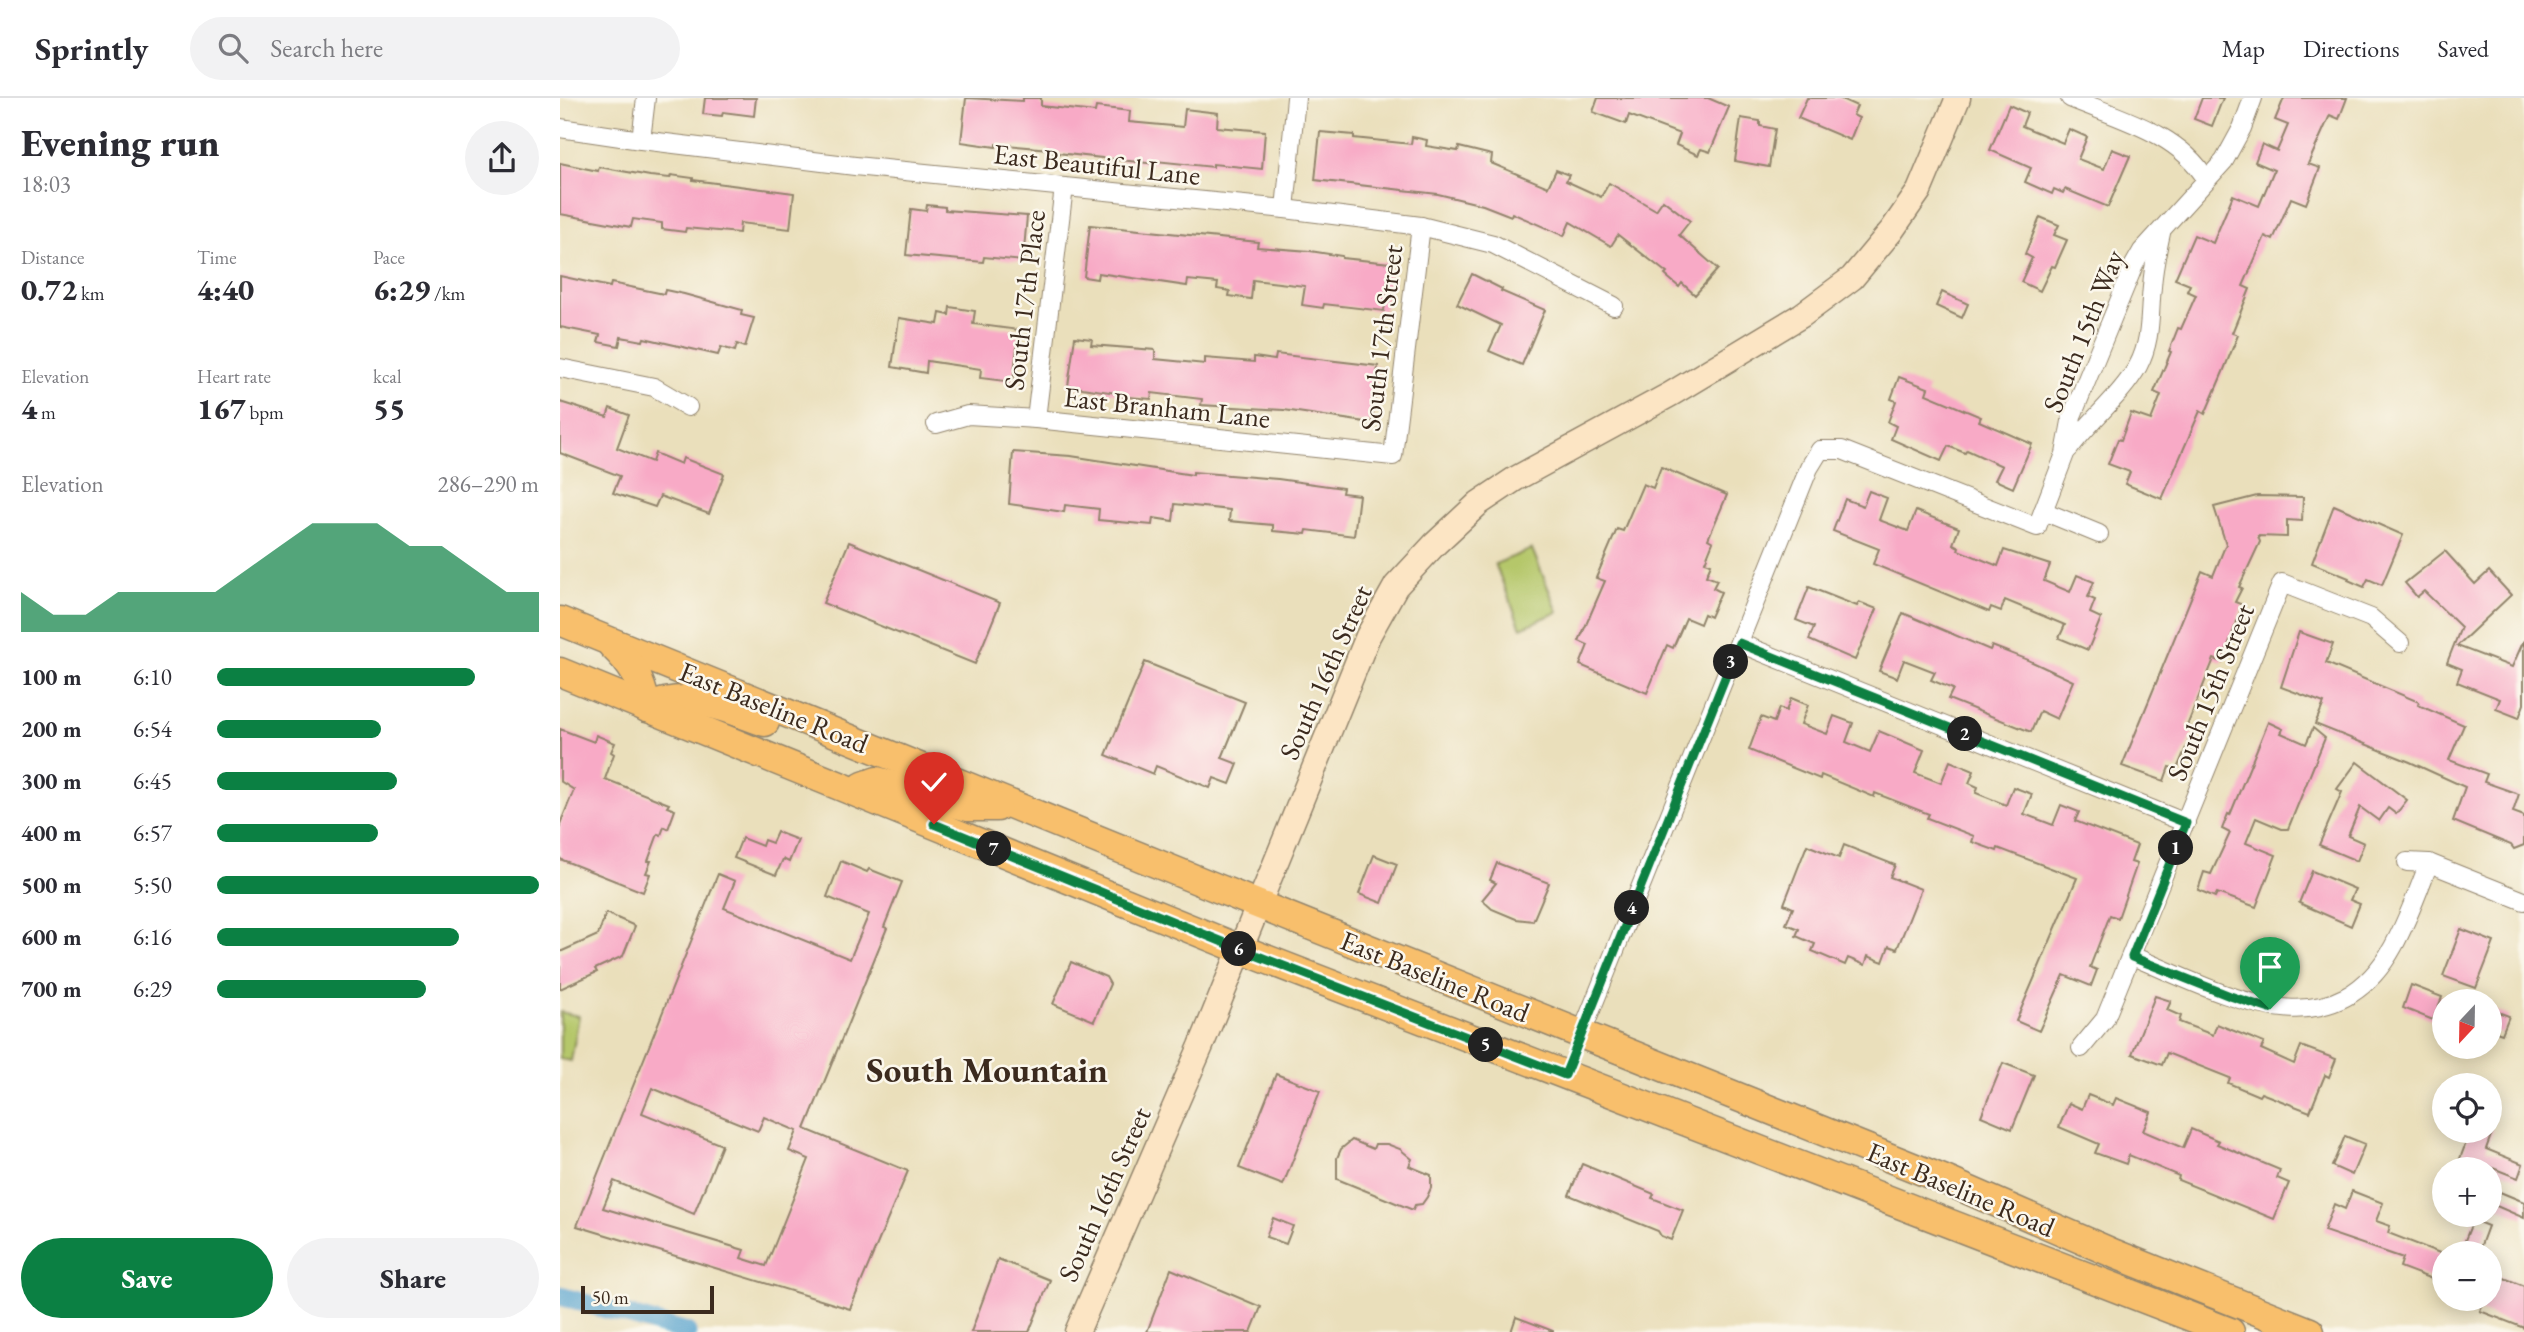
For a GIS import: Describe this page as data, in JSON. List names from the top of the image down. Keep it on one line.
{"streets":{"main road":["South 16th Street","East Baseline Road"],"street":["East Beautiful Lane","South 17th Place","South 15th Way","South 17th Street","East Branham Lane","South 15th Street"]},"crossings":[["East Beautiful Lane","South 17th Place"],["East Beautiful Lane","South 17th Street"],["South 17th Place","East Branham Lane"],["South 17th Street","East Branham Lane"],["South 16th Street","East Baseline Road"]],"districts":["South Mountain"],"scale_bar":"50 m","north":"bottom","page":{"header":"Sprintly","search":"Search here","nav":["Map","Directions","Saved"],"heading":["Evening run","18:03"],"stats":[["Distance","0.72 km"],["Time","4:40"],["Pace","6:29 /km"],["Elevation","4 m"],["Heart rate","167 bpm"],["kcal","55"]],"chart":["Elevation","286–290 m"],"pins":["3","2","1","7","4","6","5"],"list":[{"name":"100 m","note":"6:10"},{"name":"200 m","note":"6:54"},{"name":"300 m","note":"6:45"},{"name":"400 m","note":"6:57"},{"name":"500 m","note":"5:50"},{"name":"600 m","note":"6:16"},{"name":"700 m","note":"6:29"}],"map_buttons":["+","−"],"buttons":["Save","Share"],"scale":"50 m"}}
